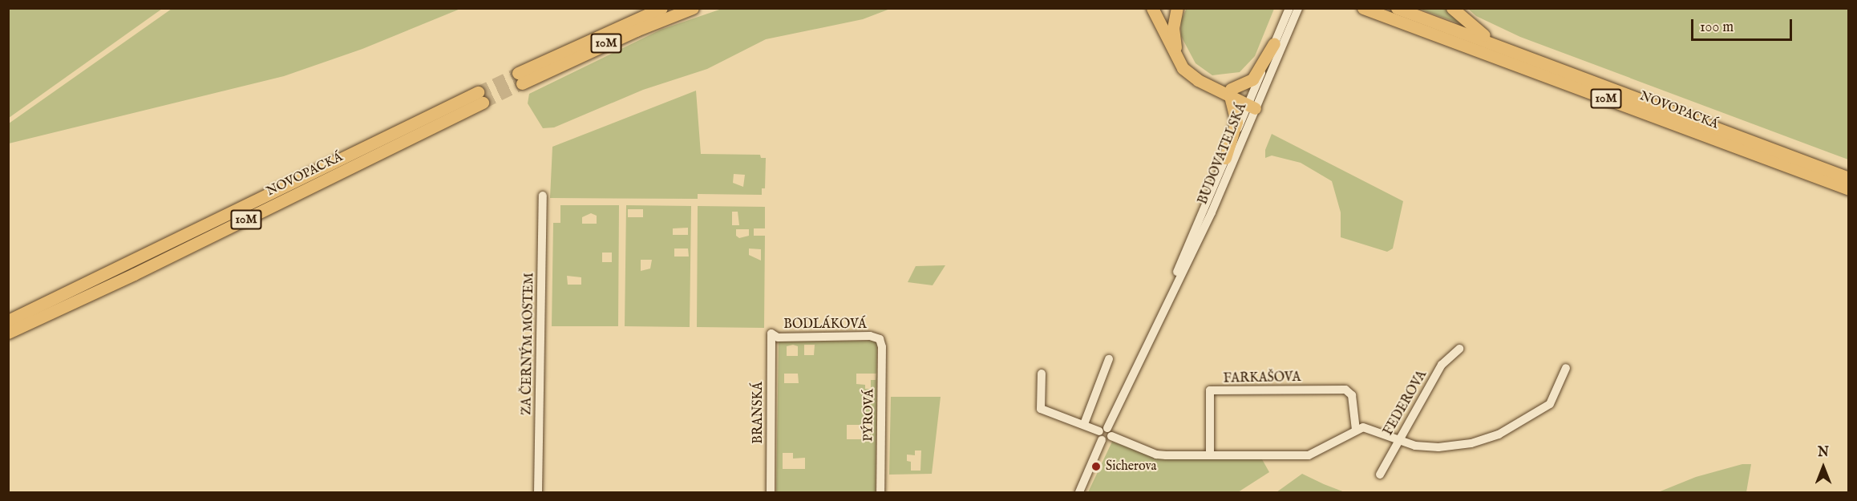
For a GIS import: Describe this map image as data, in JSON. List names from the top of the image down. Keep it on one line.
{"streets":{"highway":["10M","NOVOPACKÁ"],"street":["BUDOVATELSKÁ","BODLÁKOVÁ","ZA ČERNÝM MOSTEM","FARKAŠOVA","FEDEROVA","BRANSKÁ","PÝROVÁ"]},"crossings":[["BODLÁKOVÁ","BRANSKÁ"],["BODLÁKOVÁ","PÝROVÁ"]],"places":["Sicherova"],"scale_bar":"100 m","north":"top"}
